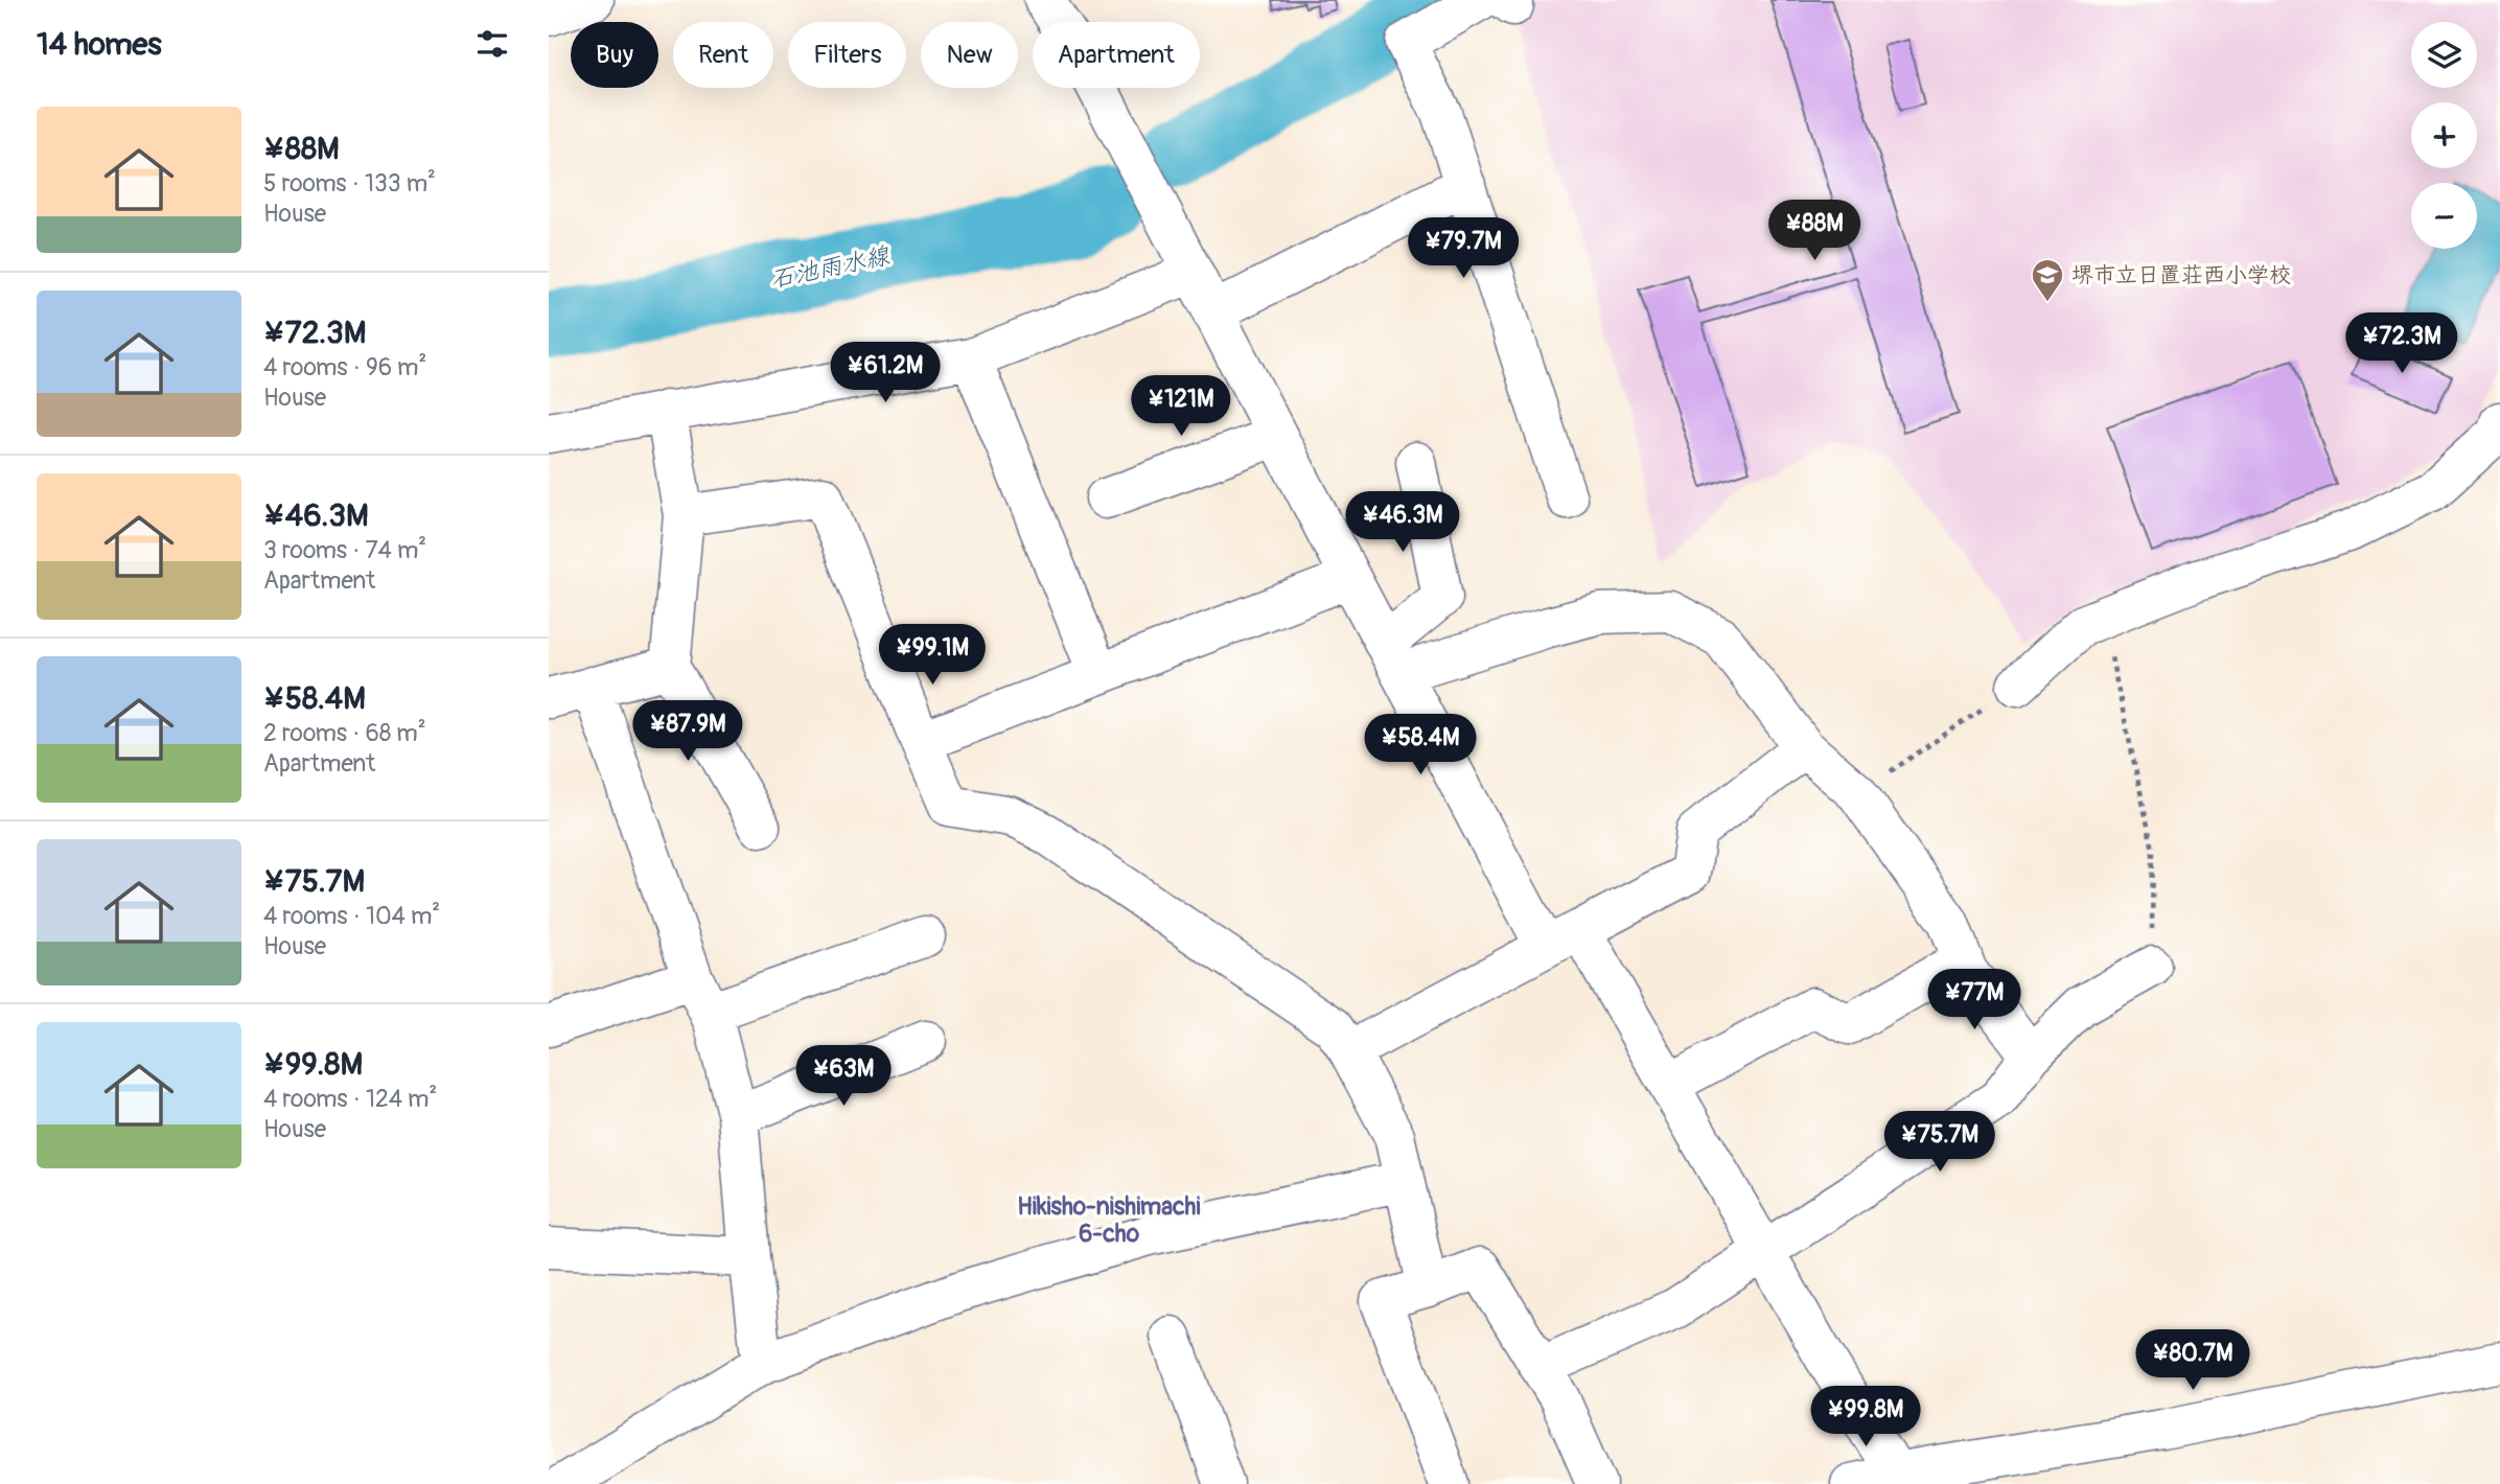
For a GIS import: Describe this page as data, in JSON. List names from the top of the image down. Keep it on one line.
{"districts":["Hikisho-nishimachi 6-cho"],"water":["石池雨水線"],"places":{"school or university":["堺市立日置荘西小学校"]},"page":{"heading":"14 homes","map_buttons":["+","−"],"chip":["Buy","Rent","Filters","New","Apartment"],"list":[{"name":"¥88M","note":"5 rooms · 133 m² · House"},{"name":"¥72.3M","note":"4 rooms · 96 m² · House"},{"name":"¥46.3M","note":"3 rooms · 74 m² · Apartment"},{"name":"¥58.4M","note":"2 rooms · 68 m² · Apartment"},{"name":"¥75.7M","note":"4 rooms · 104 m² · House"},{"name":"¥99.8M","note":"4 rooms · 124 m² · House"}],"price":["¥88M","¥79.7M","¥72.3M","¥61.2M","¥121M","¥46.3M","¥99.1M","¥87.9M","¥58.4M","¥77M","¥63M","¥75.7M","¥80.7M","¥99.8M"]}}
